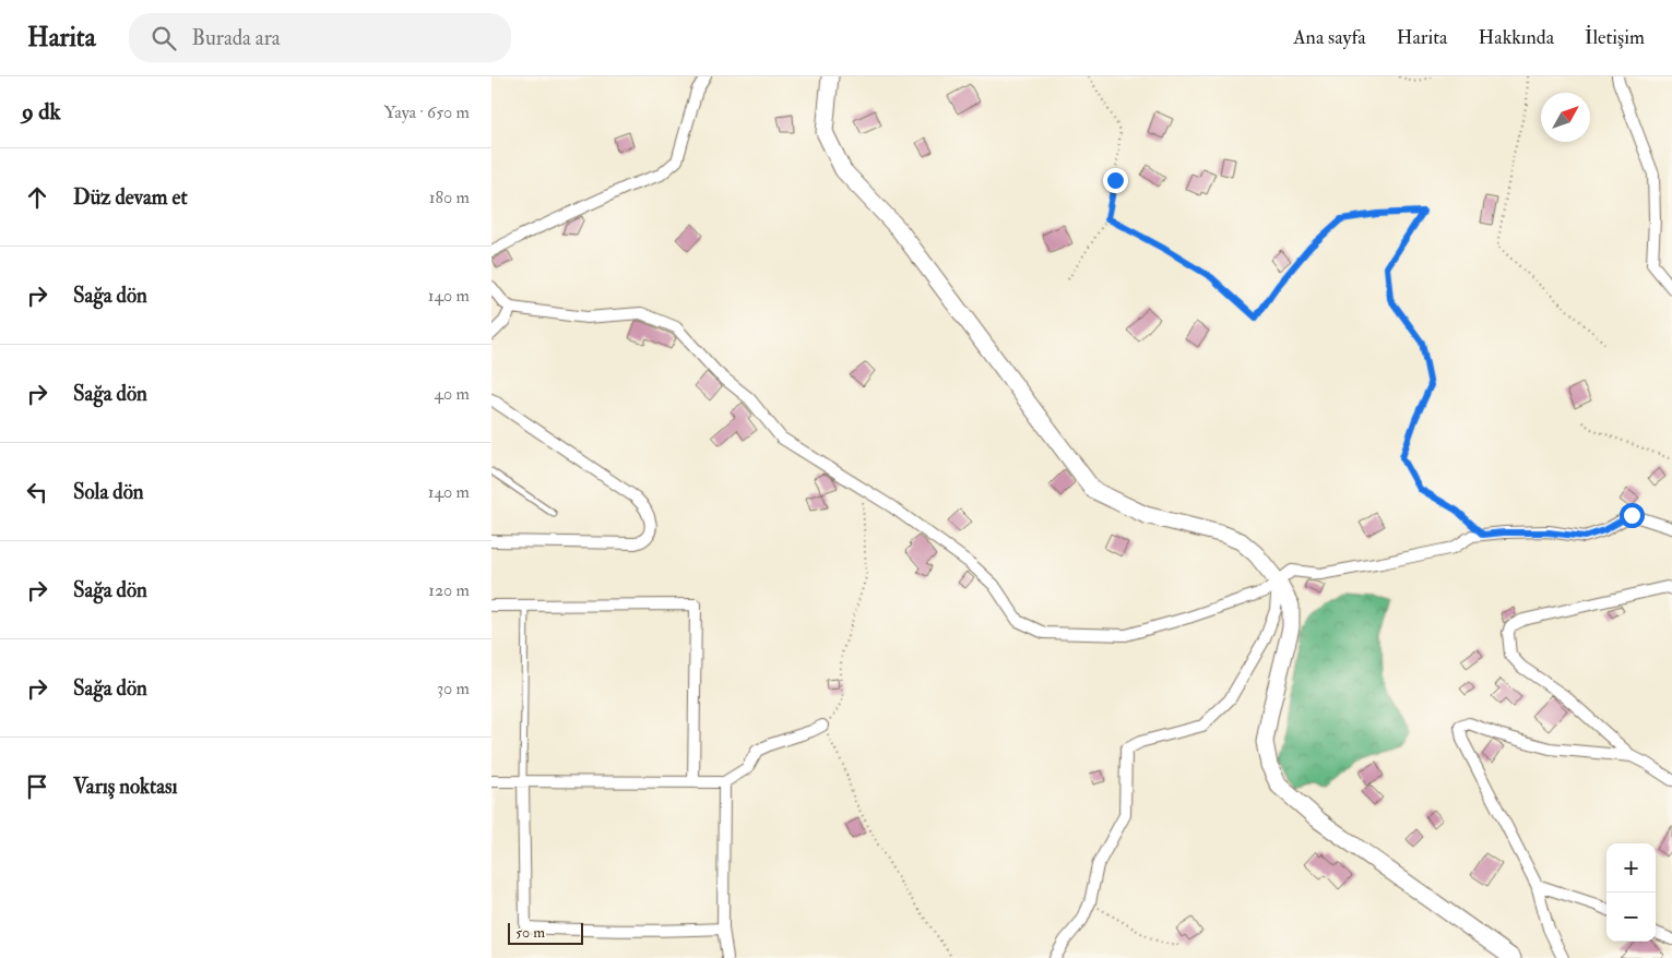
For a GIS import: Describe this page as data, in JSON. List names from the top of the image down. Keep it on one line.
{"scale_bar":"50 m","north":"top right","page":{"header":"Harita","search":"Burada ara","nav":["Ana sayfa","Harita","Hakkında","İletişim"],"heading":["9 dk","Yaya · 650 m"],"list":[["Düz devam et","180 m"],["Sağa dön","140 m"],["Sağa dön","40 m"],["Sola dön","140 m"],["Sağa dön","120 m"],["Sağa dön","30 m"],"Varış noktası"],"map_buttons":["+","−"],"scale":"50 m"}}
